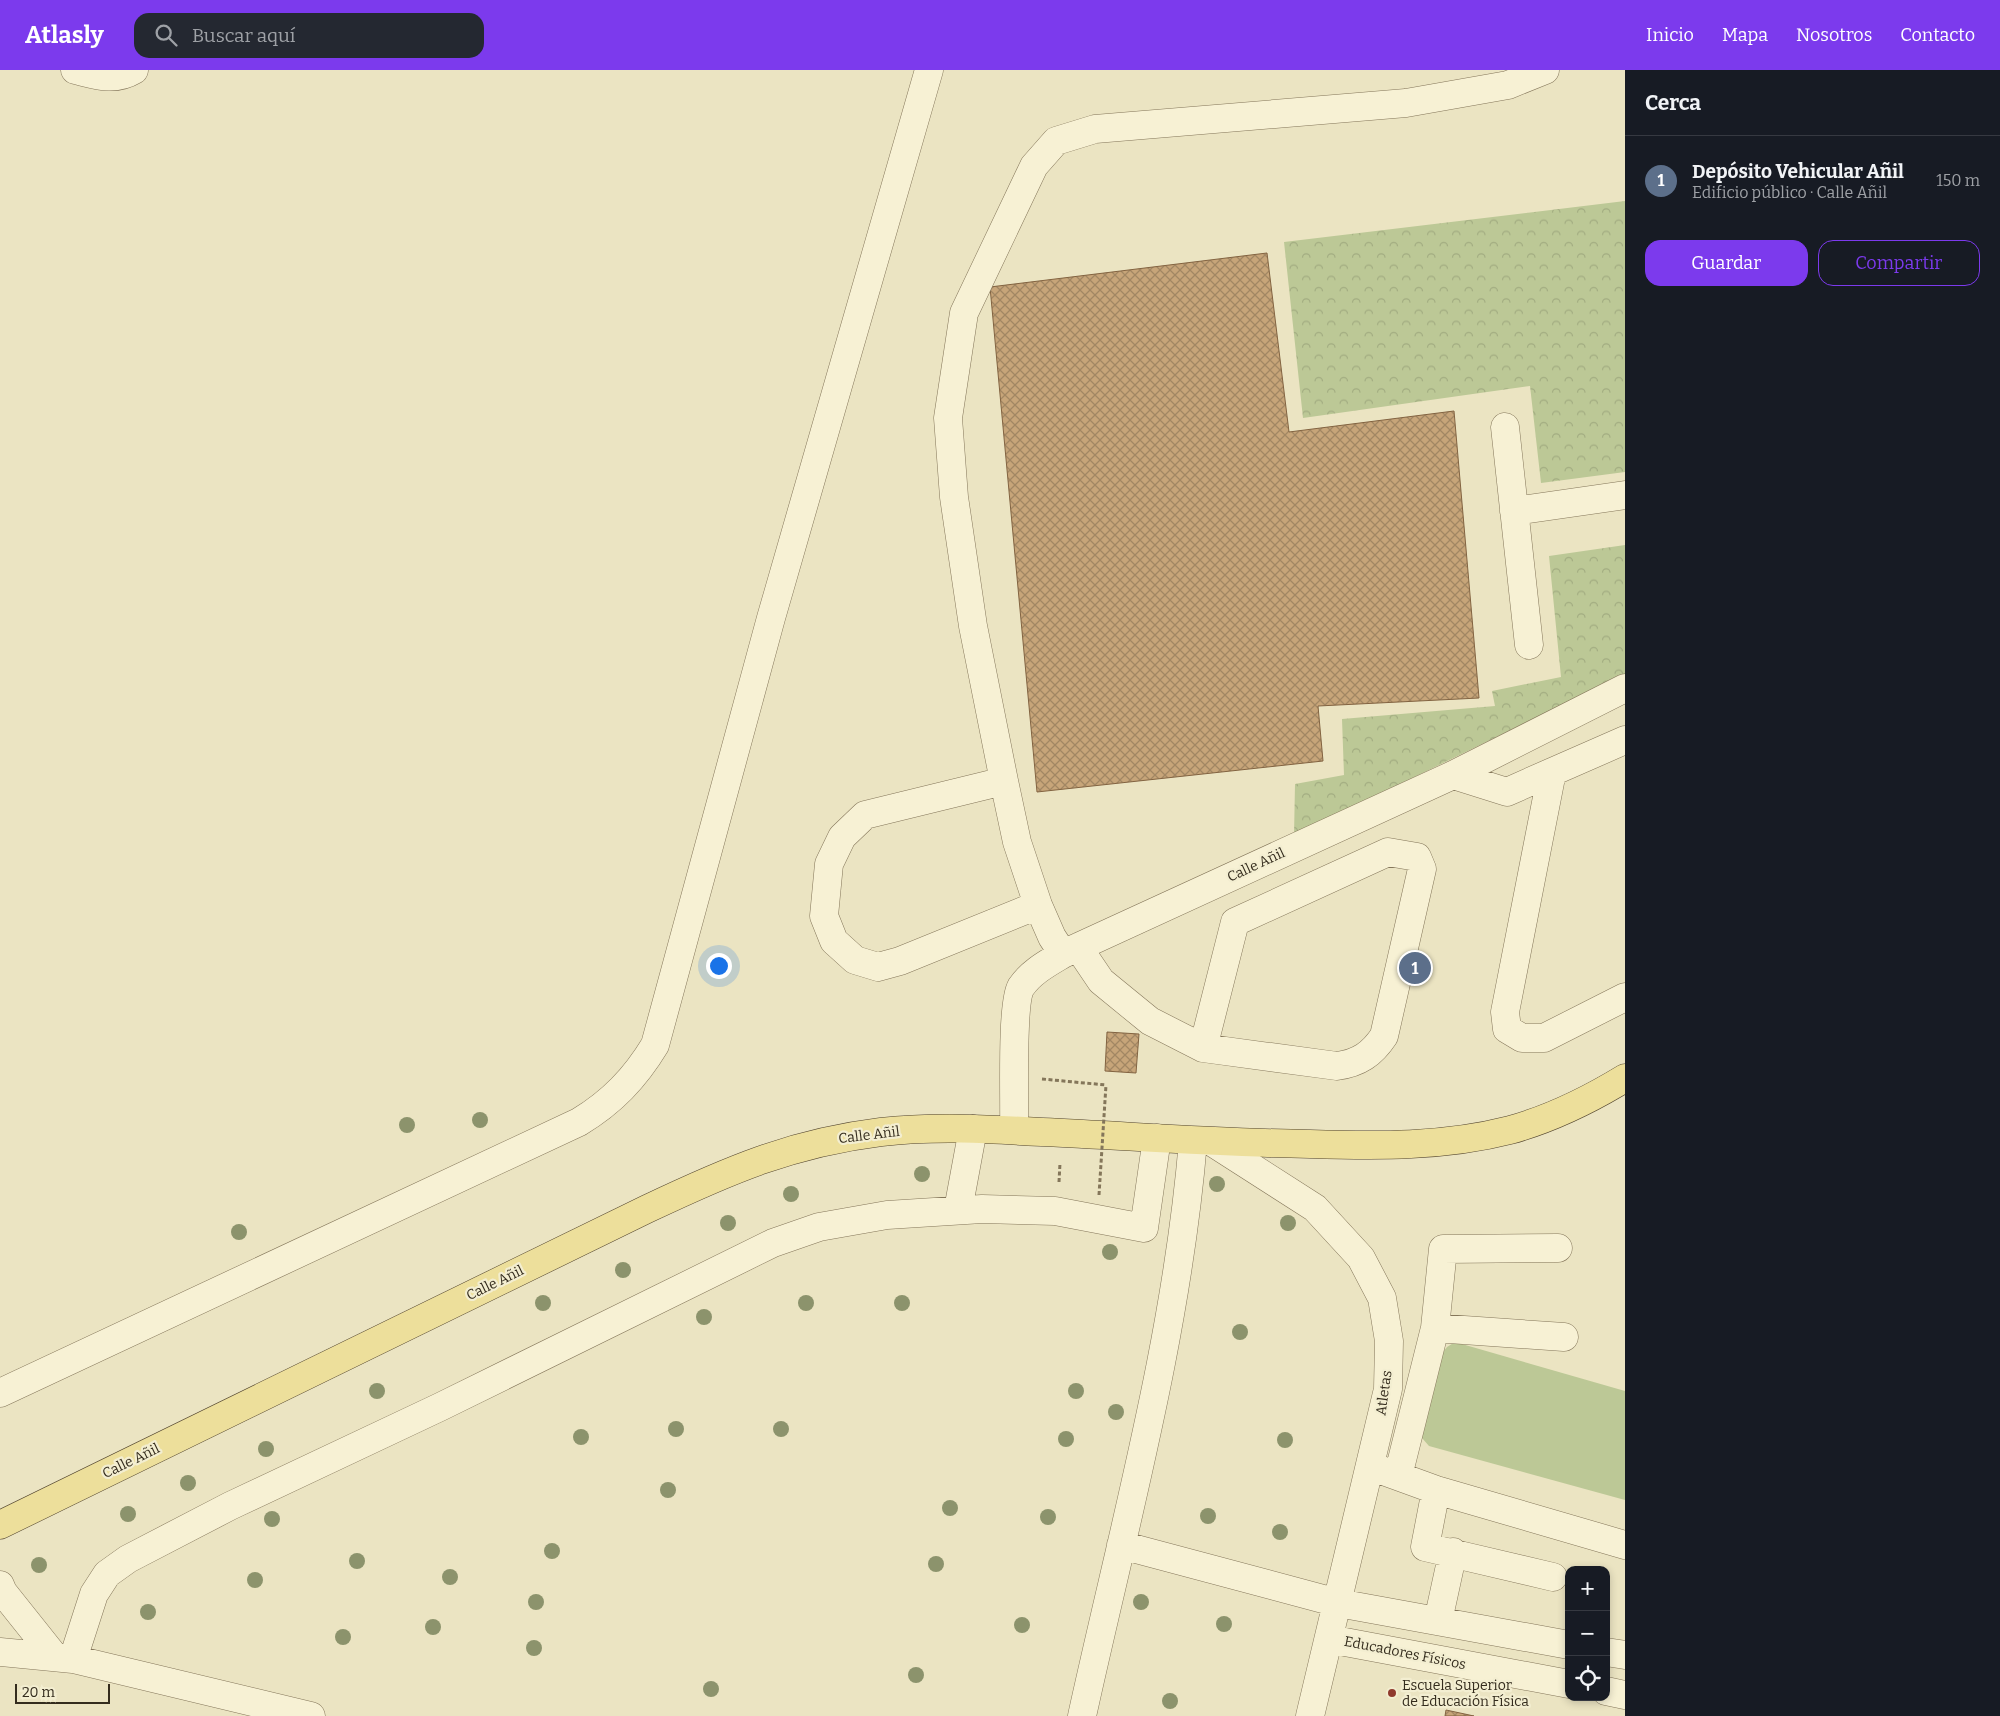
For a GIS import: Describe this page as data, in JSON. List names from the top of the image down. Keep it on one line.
{"streets":{"main road":["Calle Añil"],"street":["Atletas","Educadores Físicos"]},"crossings":[["Calle Añil","Atletas"],["Atletas","Educadores Físicos"]],"places":["Escuela Superior de Educación Física"],"scale_bar":"20 m","page":{"header":"Atlasly","search":"Buscar aquí","nav":["Inicio","Mapa","Nosotros","Contacto"],"heading":"Cerca","list":[{"mark":"1","name":"Depósito Vehicular Añil","note":"Edificio público · Calle Añil","value":"150 m"}],"buttons":["Guardar","Compartir"],"pins":"1","map_buttons":["+","−"],"scale":"20 m"}}
